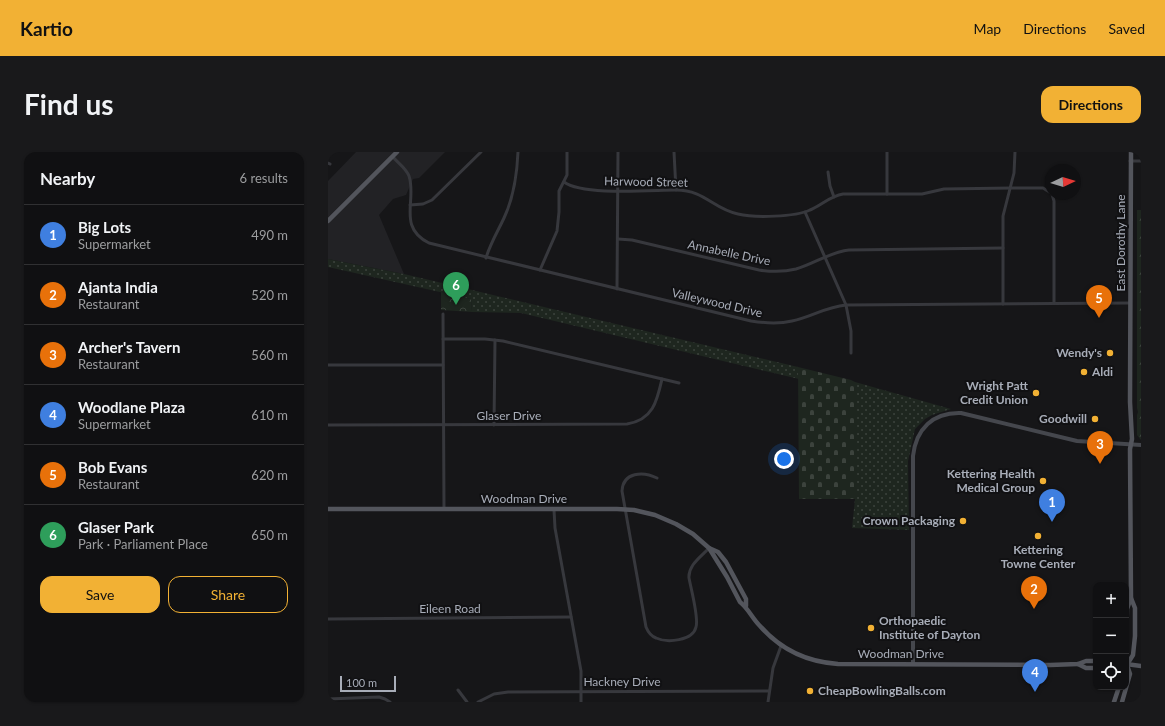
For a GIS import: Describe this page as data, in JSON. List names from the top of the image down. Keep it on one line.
{"streets":{"main road":["East Dorothy Lane","Woodman Drive"],"street":["Harwood Street","Annabelle Drive","Valleywood Drive","Glaser Drive","Eileen Road","Hackney Drive"]},"crossings":[["East Dorothy Lane","Valleywood Drive"]],"places":["Wendy's","Aldi","Wright Patt Credit Union","Goodwill","Kettering Health Medical Group","Crown Packaging","Kettering Towne Center","Orthopaedic Institute of Dayton","CheapBowlingBalls.com"],"scale_bar":"100 m","north":"right","page":{"header":"Kartio","nav":["Map","Directions","Saved"],"buttons":["Directions",["Save","Share"]],"title":"Find us","heading":["Nearby","6 results"],"list":[{"mark":"1","name":"Big Lots","note":"Supermarket","value":"490 m"},{"mark":"2","name":"Ajanta India","note":"Restaurant","value":"520 m"},{"mark":"3","name":"Archer's Tavern","note":"Restaurant","value":"560 m"},{"mark":"4","name":"Woodlane Plaza","note":"Supermarket","value":"610 m"},{"mark":"5","name":"Bob Evans","note":"Restaurant","value":"620 m"},{"mark":"6","name":"Glaser Park","note":"Park · Parliament Place","value":"650 m"}],"pins":["6","5","3","1","2","4"],"map_buttons":["+","−"],"scale":"100 m"}}
